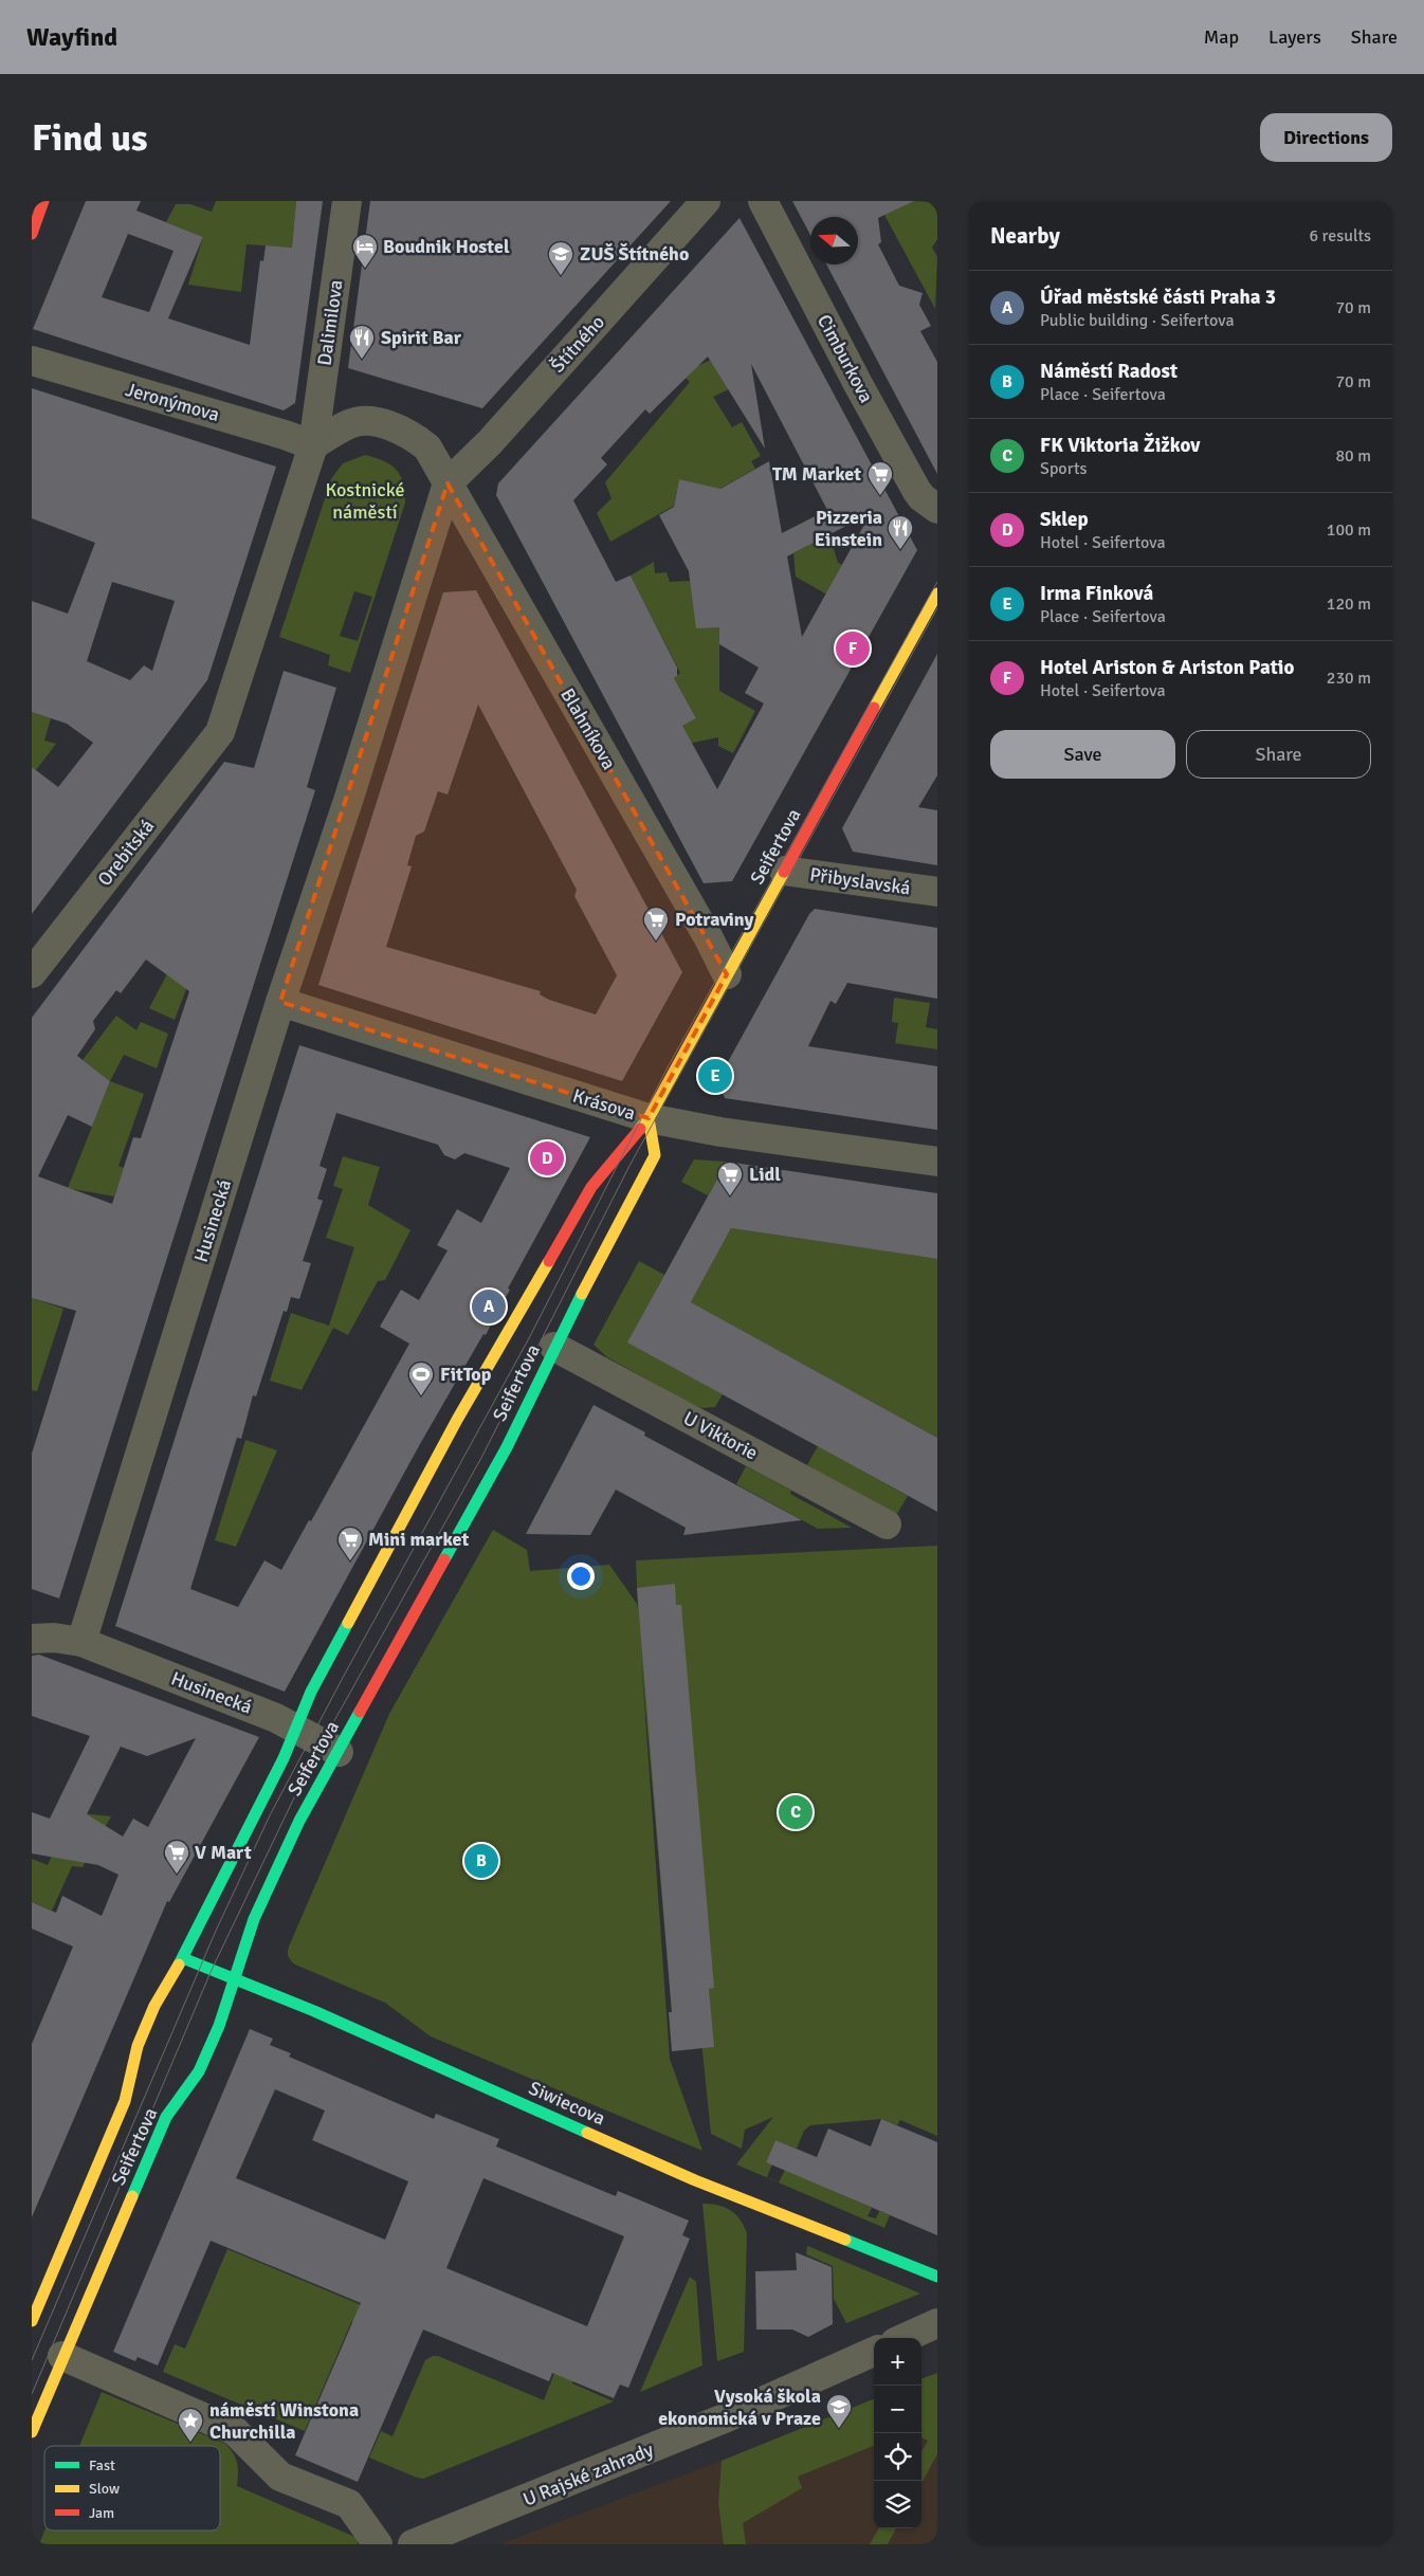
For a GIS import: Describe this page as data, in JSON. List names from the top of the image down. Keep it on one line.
{"streets":{"street":["Dalimilova","Štítného","Cimburkova","Jeronýmova","Blahníkova","Seifertova","Orebitská","Přibyslavská","Krásova","Husinecká","U Viktorie","Siwiecova","U Rajské zahrady"]},"crossings":[["Dalimilova","Jeronýmova"],["Dalimilova","Orebitská"],["Štítného","Blahníkova"],["Štítného","Husinecká"],["Jeronýmova","Orebitská"],["Blahníkova","Seifertova"],["Blahníkova","Husinecká"],["Seifertova","Přibyslavská"],["Seifertova","Krásova"],["Seifertova","Husinecká"],["Seifertova","U Viktorie"],["Seifertova","Siwiecova"],["Krásova","Husinecká"]],"parks":["Kostnické náměstí"],"places":{"hotel":["Boudnik Hostel"],"school or university":["ZUŠ Štítného","Vysoká škola ekonomická v Praze"],"restaurant":["Spirit Bar","Pizzeria Einstein"],"supermarket":["TM Market","Potraviny","Lidl","Mini market","V Mart"],"sports":["FitTop"],"place":["náměstí Winstona Churchilla"]},"legend":["Fast","Slow","Jam"],"north":"left","page":{"header":"Wayfind","nav":["Map","Layers","Share"],"buttons":["Directions",["Save","Share"]],"title":"Find us","heading":["Nearby","6 results"],"list":[{"mark":"A","name":"Úřad městské části Praha 3","note":"Public building · Seifertova","value":"70 m"},{"mark":"B","name":"Náměstí Radost","note":"Place · Seifertova","value":"70 m"},{"mark":"C","name":"FK Viktoria Žižkov","note":"Sports","value":"80 m"},{"mark":"D","name":"Sklep","note":"Hotel · Seifertova","value":"100 m"},{"mark":"E","name":"Irma Finková","note":"Place · Seifertova","value":"120 m"},{"mark":"F","name":"Hotel Ariston & Ariston Patio","note":"Hotel · Seifertova","value":"230 m"}],"pins":["F","E","D","A","C","B"],"map_buttons":["+","−"]}}
